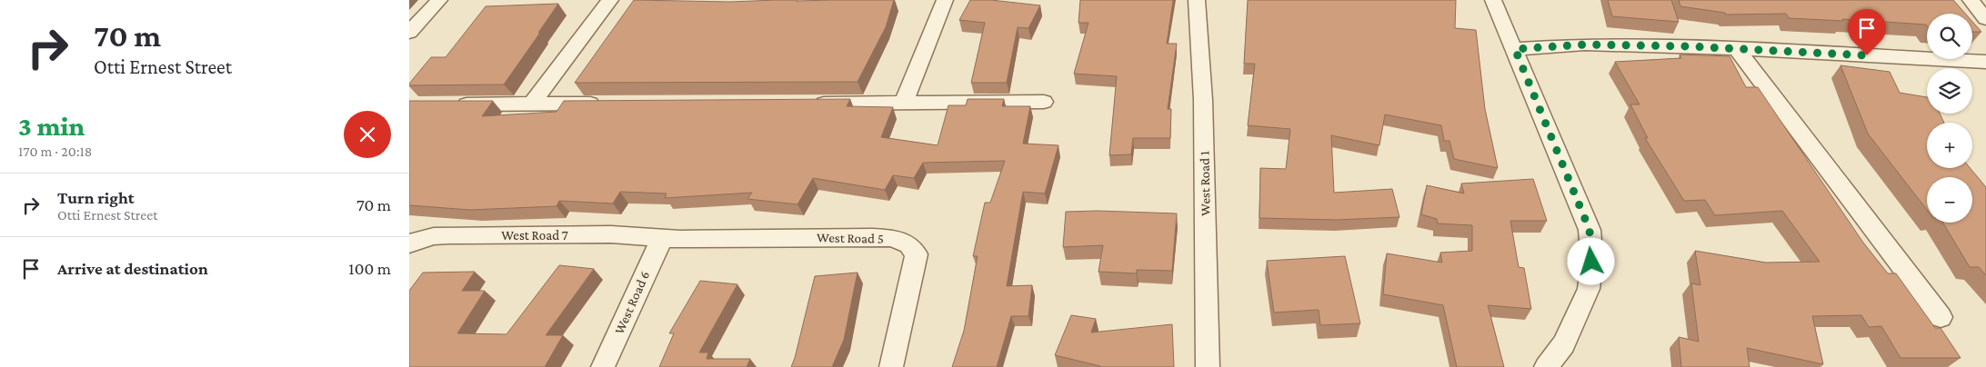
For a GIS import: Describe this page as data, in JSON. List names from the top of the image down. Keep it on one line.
{"streets":{"street":["West Road 1","West Road 7","West Road 5","West Road 6"]},"crossings":[["West Road 7","West Road 5"],["West Road 7","West Road 6"],["West Road 5","West Road 6"]],"page":{"turn":["70 m","Otti Ernest Street"],"map_buttons":["+","−"],"heading":["3 min","170 m · 20:18"],"list":[{"name":"Turn right","note":"Otti Ernest Street","value":"70 m"},{"name":"Arrive at destination","value":"100 m"}]}}
